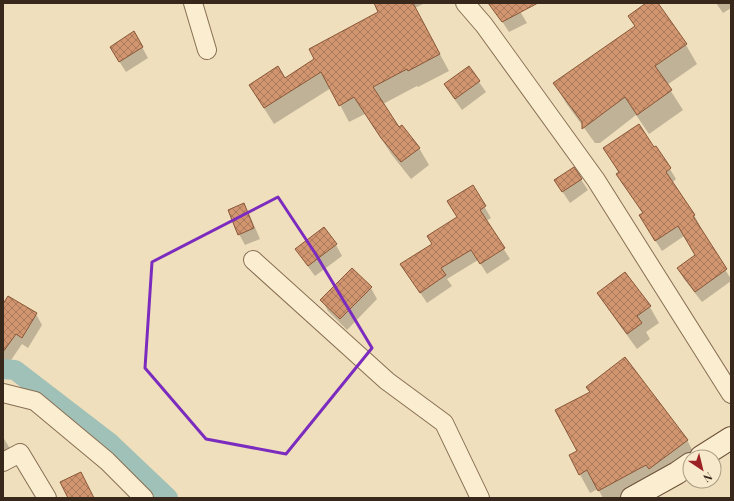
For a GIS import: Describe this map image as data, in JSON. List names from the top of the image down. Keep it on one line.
{"north":"bottom right"}
